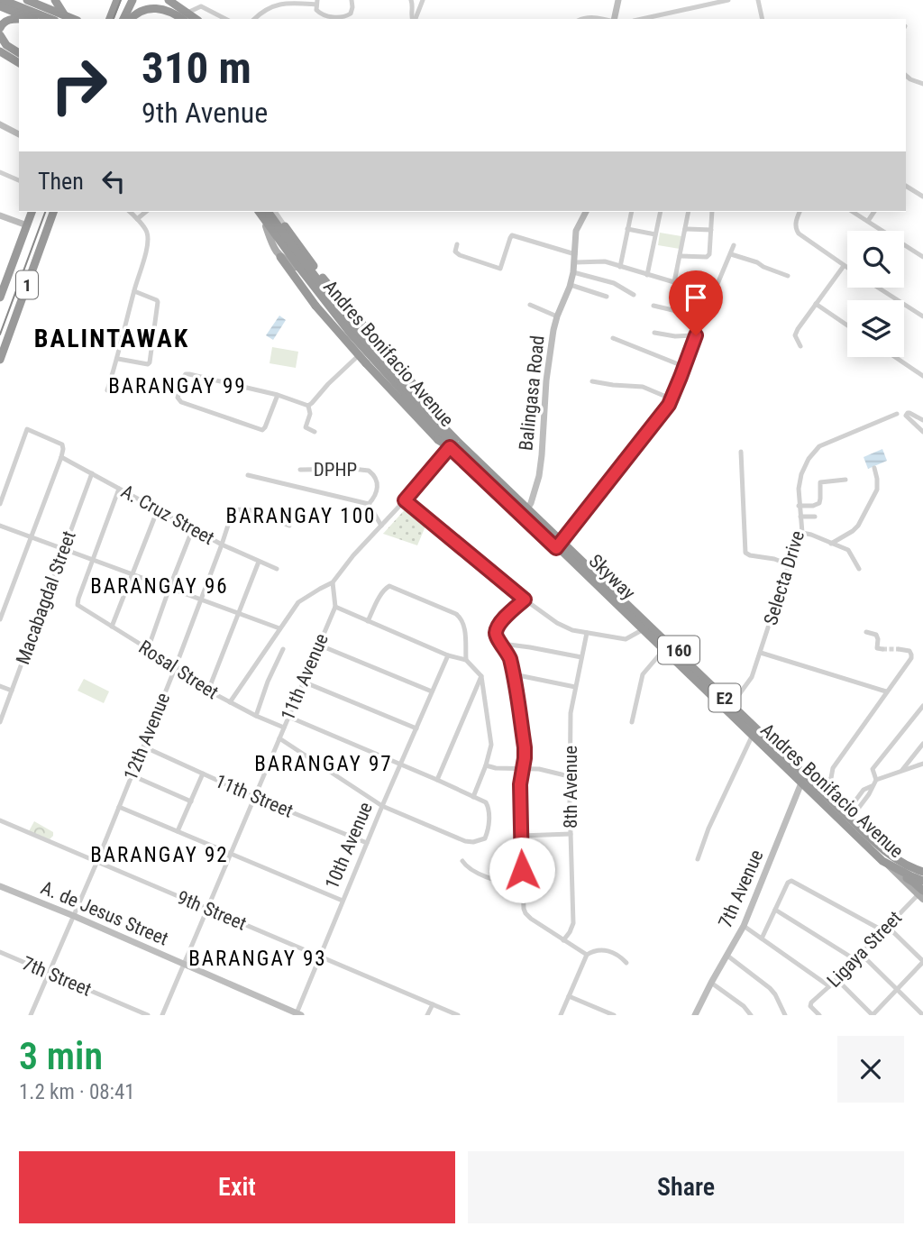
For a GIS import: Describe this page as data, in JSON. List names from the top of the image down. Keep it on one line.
{"streets":{"highway":["1","Skyway","E2"],"main road":["Andres Bonifacio Avenue","Balingasa Road","160","7th Avenue","A. de Jesus Street"],"street":["DPHP","A. Cruz Street","Selecta Drive","Macabagdal Street","Rosal Street","11th Avenue","12th Avenue","8th Avenue","11th Street","10th Avenue","9th Street","Ligaya Street","7th Street"]},"crossings":[["Andres Bonifacio Avenue","Balingasa Road"],["Andres Bonifacio Avenue","Skyway"],["Andres Bonifacio Avenue","Selecta Drive"],["Andres Bonifacio Avenue","7th Avenue"],["Andres Bonifacio Avenue","Ligaya Street"],["A. Cruz Street","Macabagdal Street"],["A. Cruz Street","12th Avenue"],["Rosal Street","11th Avenue"],["Rosal Street","12th Avenue"],["11th Avenue","11th Street"],["11th Avenue","9th Street"],["11th Avenue","A. de Jesus Street"],["12th Avenue","11th Street"],["12th Avenue","9th Street"],["12th Avenue","A. de Jesus Street"],["12th Avenue","7th Street"],["11th Street","10th Avenue"],["10th Avenue","9th Street"],["10th Avenue","A. de Jesus Street"]],"districts":["BALINTAWAK","BARANGAY 99","BARANGAY 100","BARANGAY 96","BARANGAY 97","BARANGAY 92","BARANGAY 93"],"page":{"turn":["310 m","9th Avenue"],"then":"Then","heading":["3 min","1.2 km · 08:41"],"buttons":["Exit","Share"]}}
